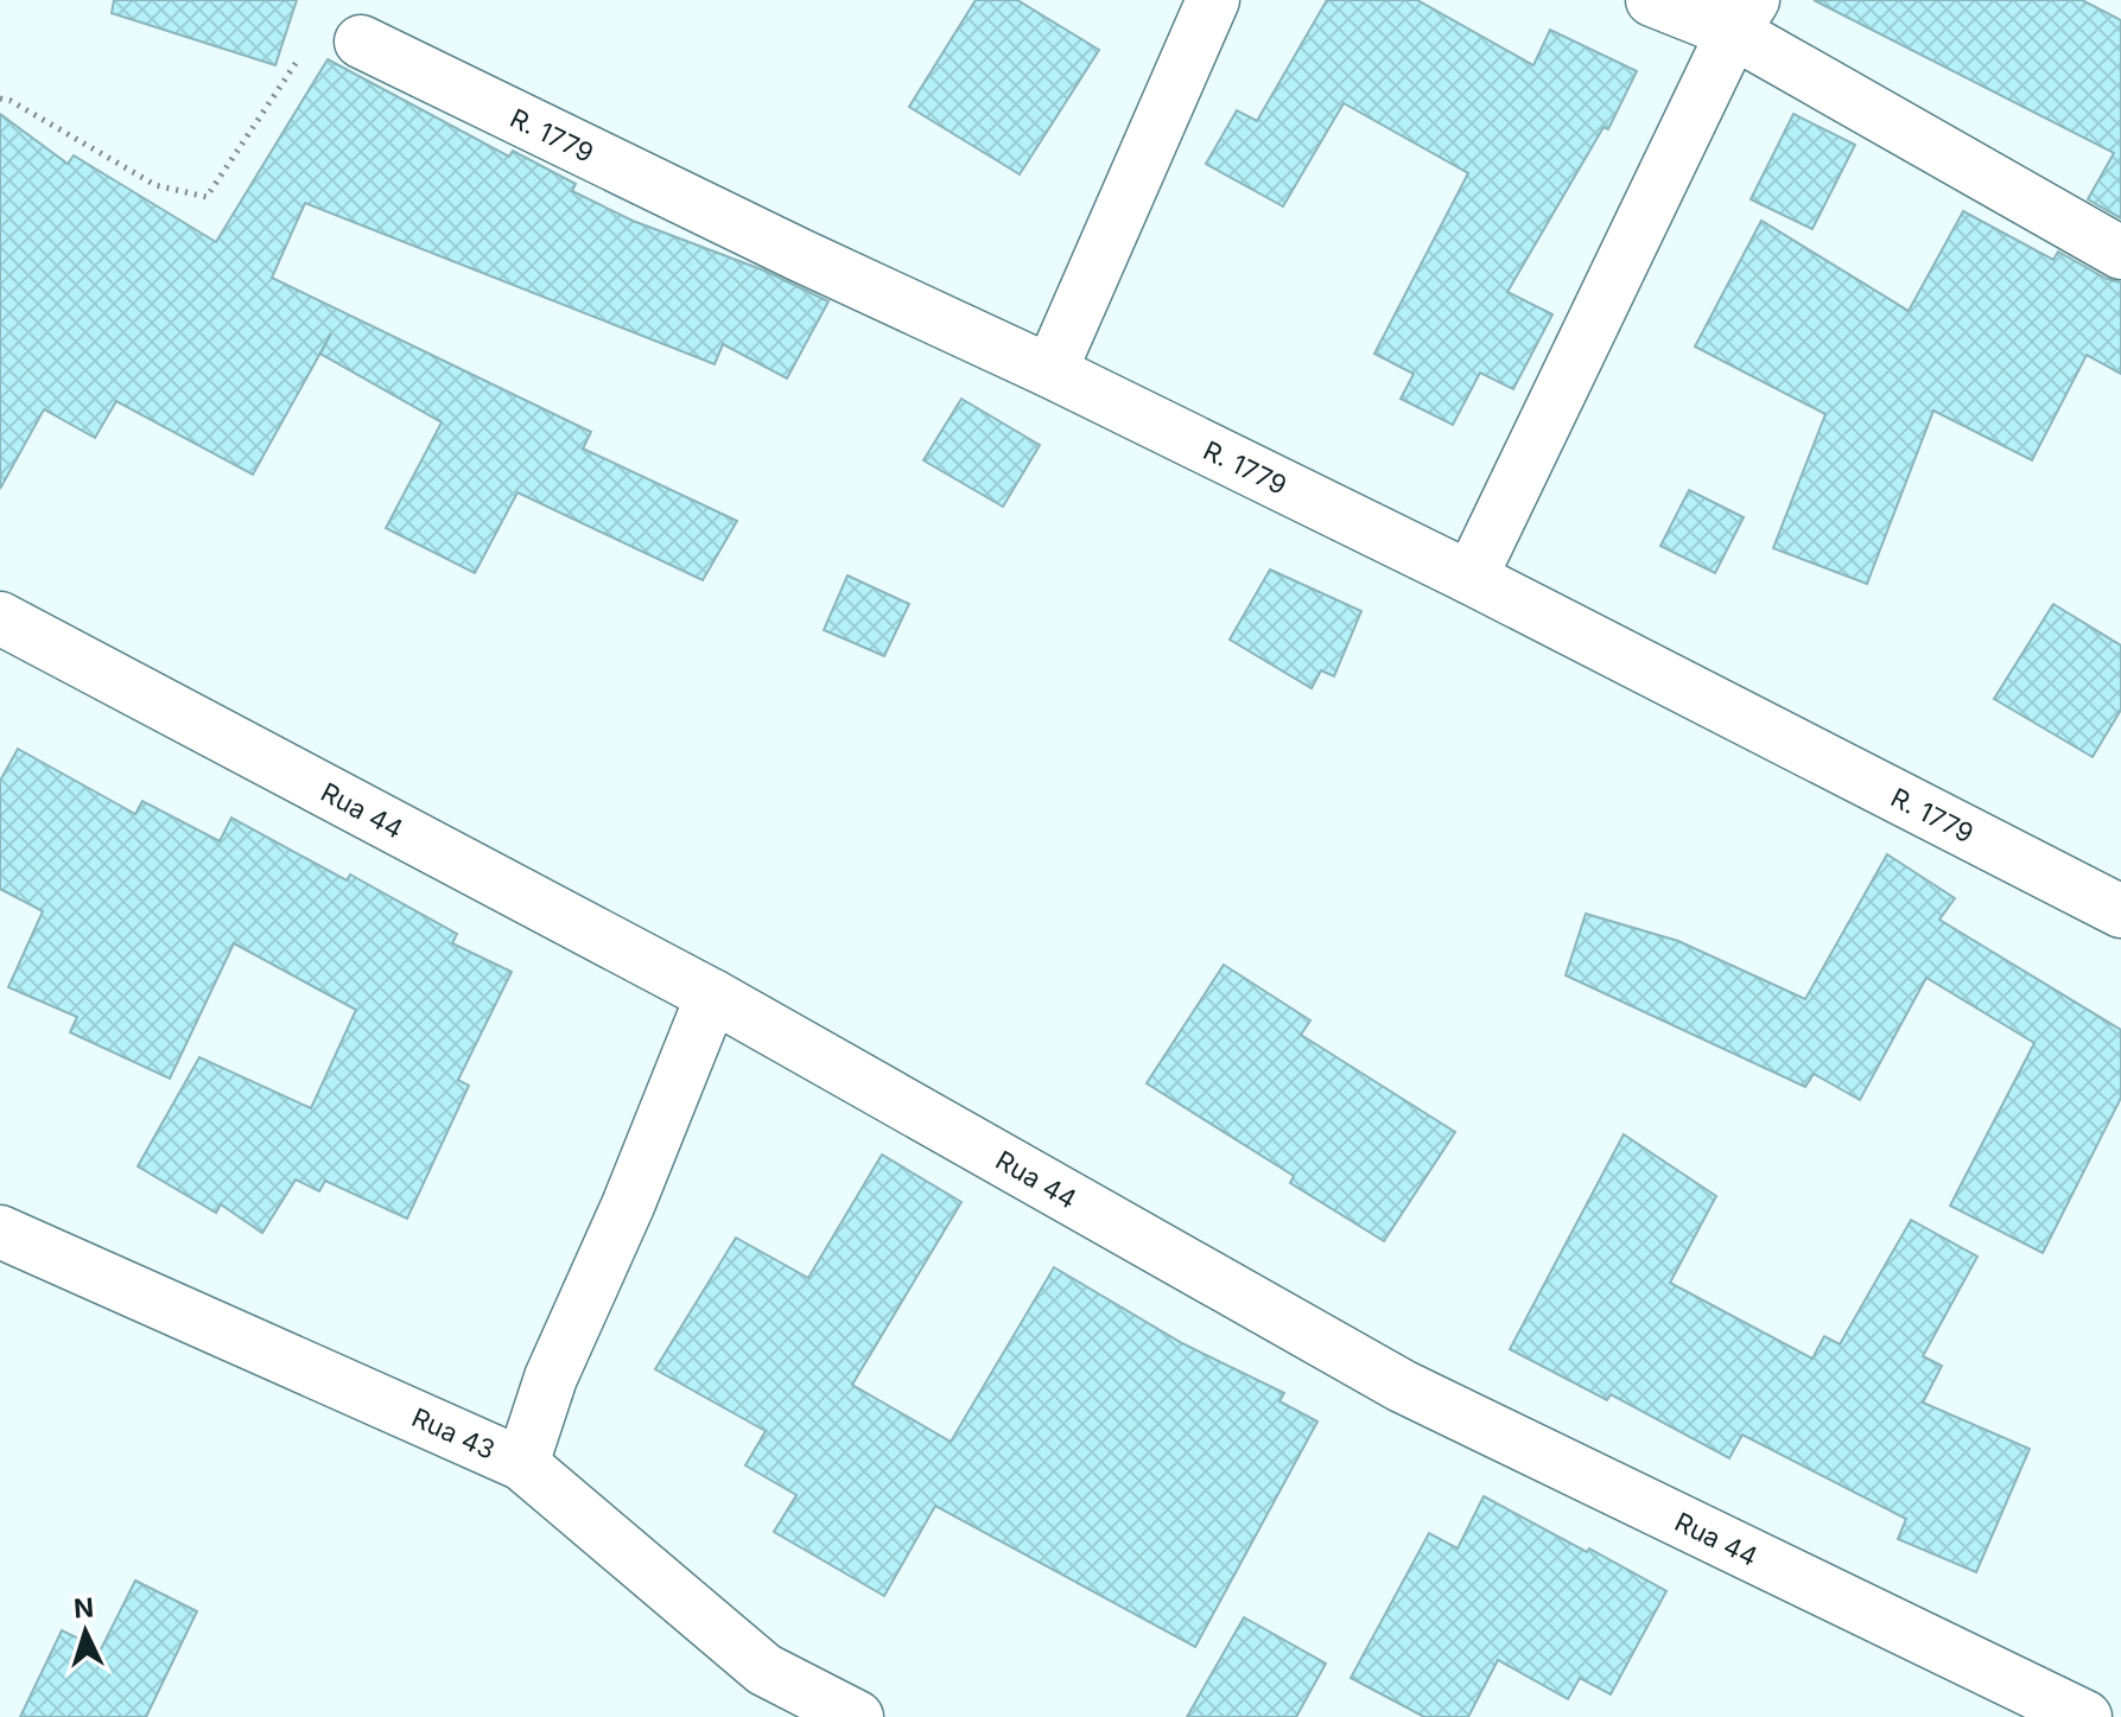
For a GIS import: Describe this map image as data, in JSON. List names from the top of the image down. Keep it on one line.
{"streets":{"street":["R. 1779","Rua 44","Rua 43"]},"north":"top"}
